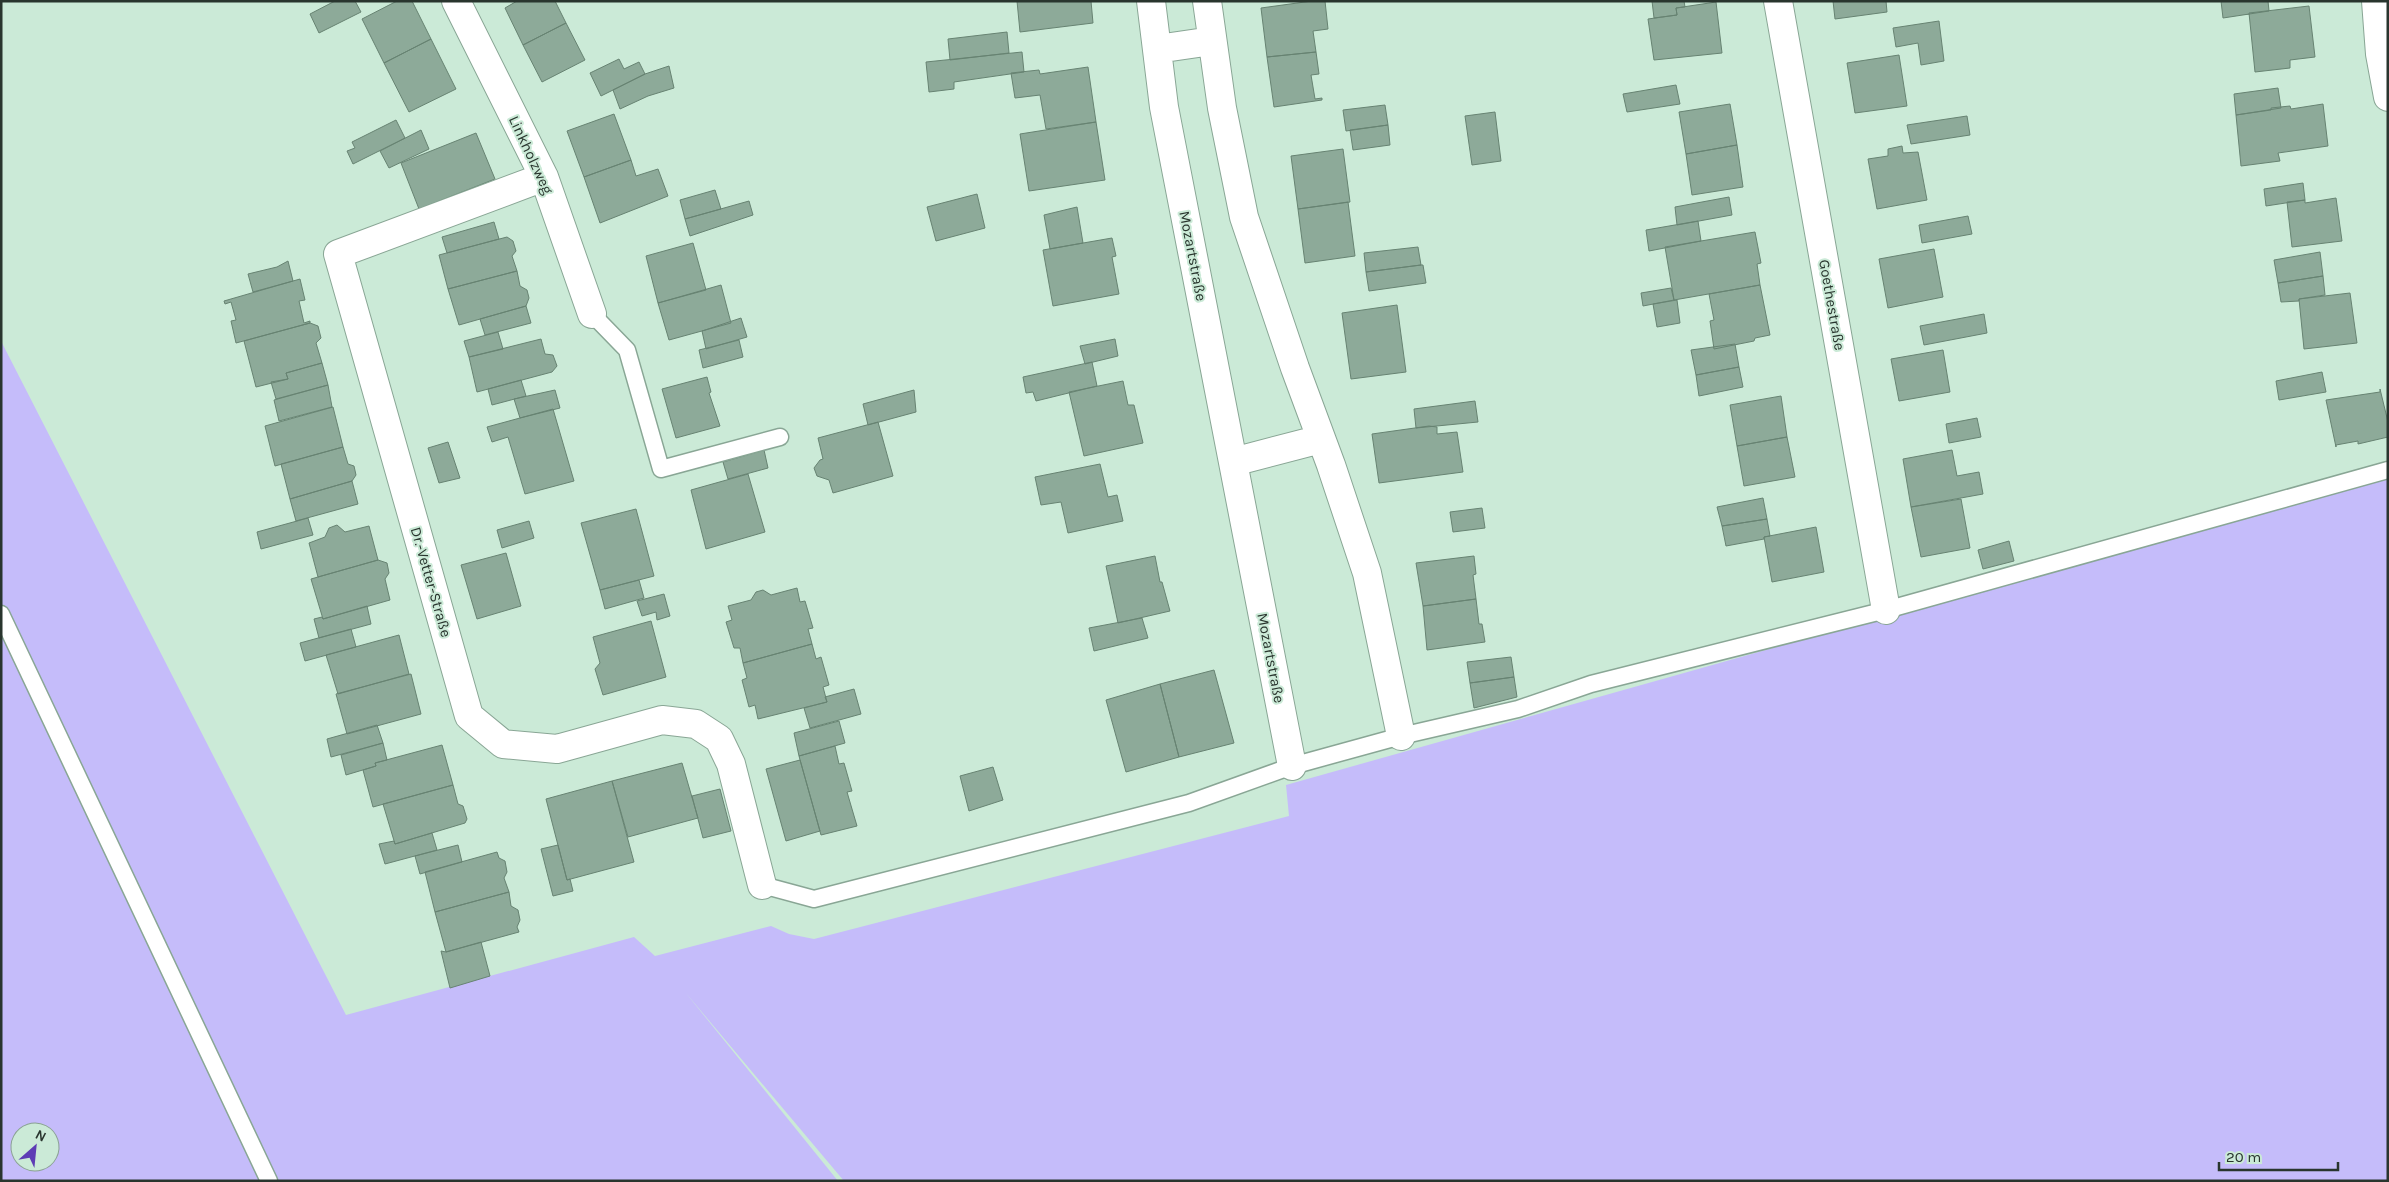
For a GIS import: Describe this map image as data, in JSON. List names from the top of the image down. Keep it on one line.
{"streets":{"street":["Linkholzweg","Mozartstraße","Goethestraße","Dr.-Vetter-Straße"]},"crossings":[["Linkholzweg","Dr.-Vetter-Straße"]],"scale_bar":"20 m","north":"top right"}
